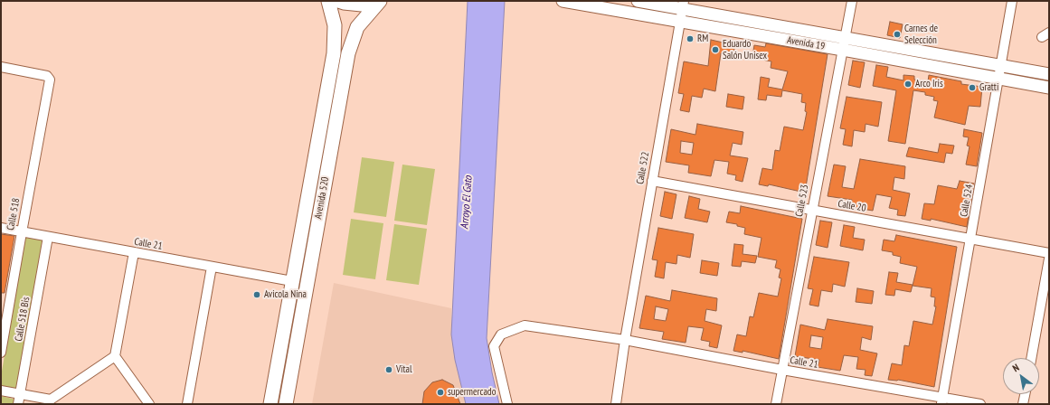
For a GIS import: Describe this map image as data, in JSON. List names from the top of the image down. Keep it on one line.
{"streets":{"main road":["Avenida 19","Avenida 520"],"street":["Calle 522","Calle 523","Calle 524","Calle 20","Calle 518","Calle 21","Calle 518 Bis"]},"crossings":[["Avenida 19","Calle 522"],["Avenida 19","Calle 523"],["Avenida 19","Calle 524"],["Calle 522","Calle 20"],["Calle 522","Calle 21"],["Avenida 520","Calle 21"],["Calle 523","Calle 20"],["Calle 523","Calle 21"],["Calle 524","Calle 20"],["Calle 524","Calle 21"],["Calle 518","Calle 21"],["Calle 21","Calle 518 Bis"]],"water":["Arroyo El Gato"],"places":["Carnes de Selección","RM","Eduardo Salón Unisex","Arco Iris","Gratti","Avicola Nina","Vital","supermercado"],"north":"top left"}
